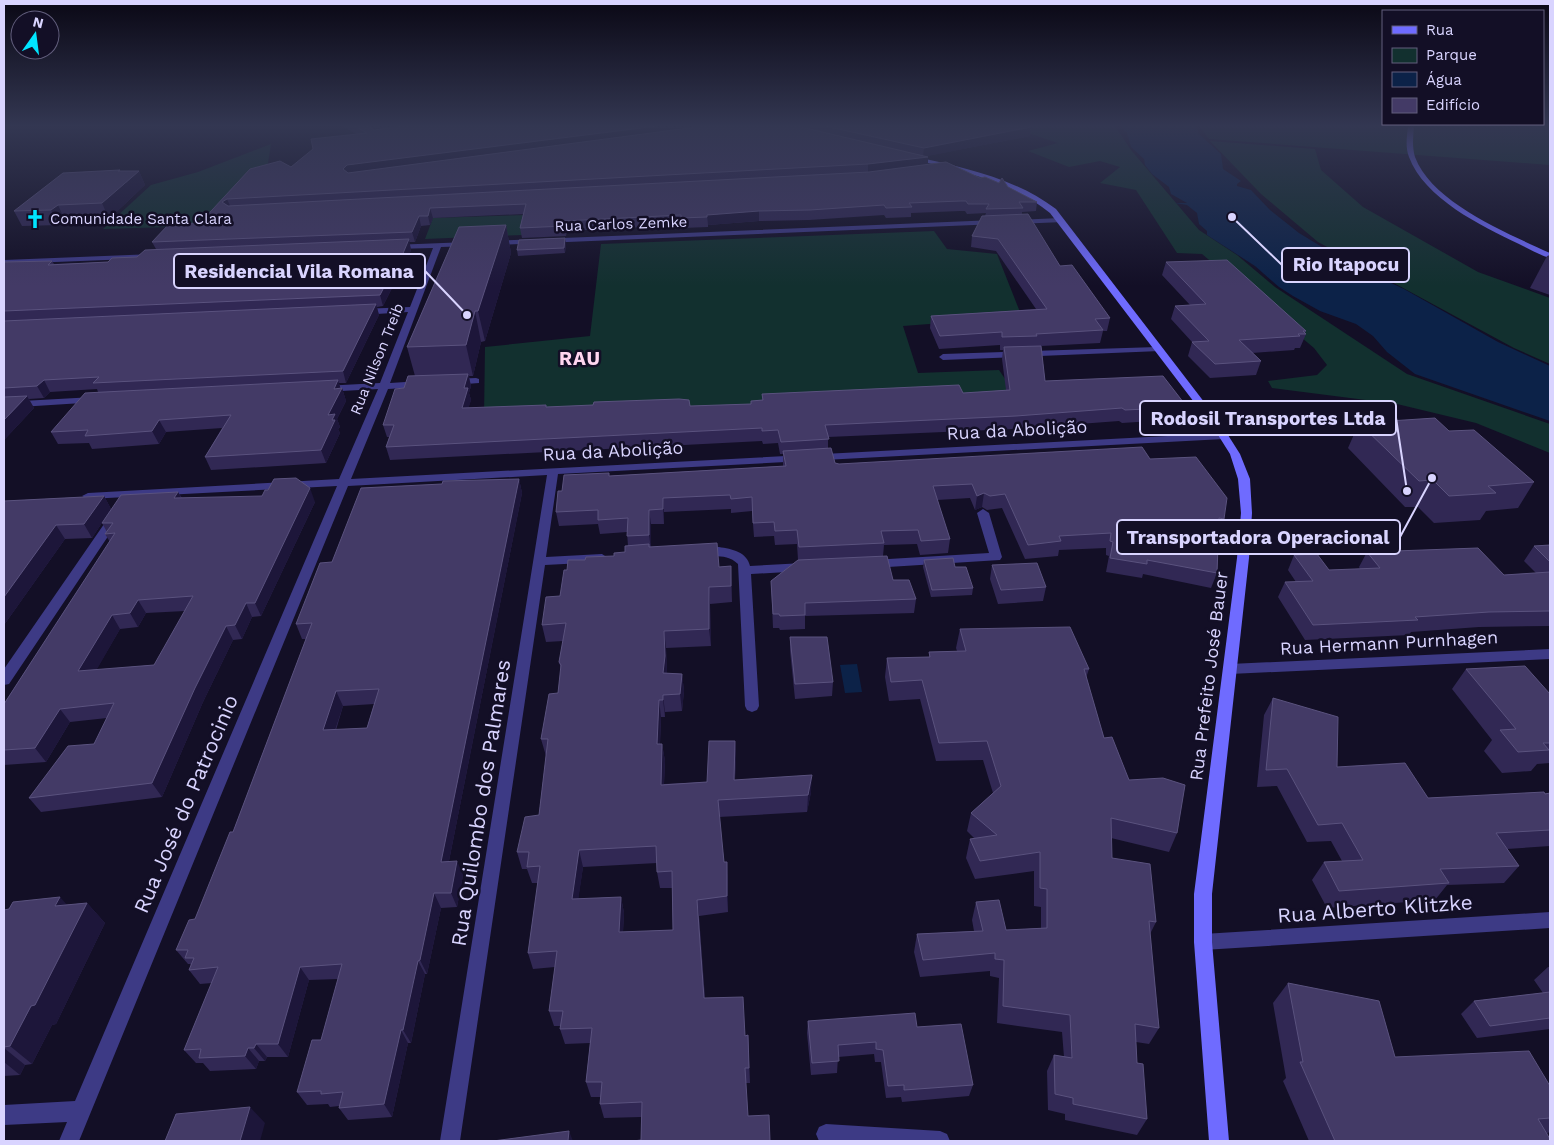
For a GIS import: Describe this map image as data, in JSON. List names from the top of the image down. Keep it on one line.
{"streets":{"street":["Rua Carlos Zemke","Rua Nilson Treib","Rua da Abolição","Rua Hermann Purnhagen","Rua Prefeito José Bauer","Rua Quilombo dos Palmares","Rua José do Patrocinio","Rua Alberto Klitzke"]},"crossings":[["Rua Carlos Zemke","Rua Prefeito José Bauer"],["Rua Nilson Treib","Rua da Abolição"],["Rua Nilson Treib","Rua José do Patrocinio"],["Rua da Abolição","Rua Prefeito José Bauer"],["Rua da Abolição","Rua Quilombo dos Palmares"],["Rua da Abolição","Rua José do Patrocinio"],["Rua Hermann Purnhagen","Rua Prefeito José Bauer"],["Rua Prefeito José Bauer","Rua Alberto Klitzke"]],"districts":["RAU"],"places":{"other":["Rio Itapocu","Residencial Vila Romana","Transportadora Operacional","Rodosil Transportes Ltda"],"church":["Comunidade Santa Clara"]},"legend":["Rua","Parque","Água","Edifício"],"north":"top"}
